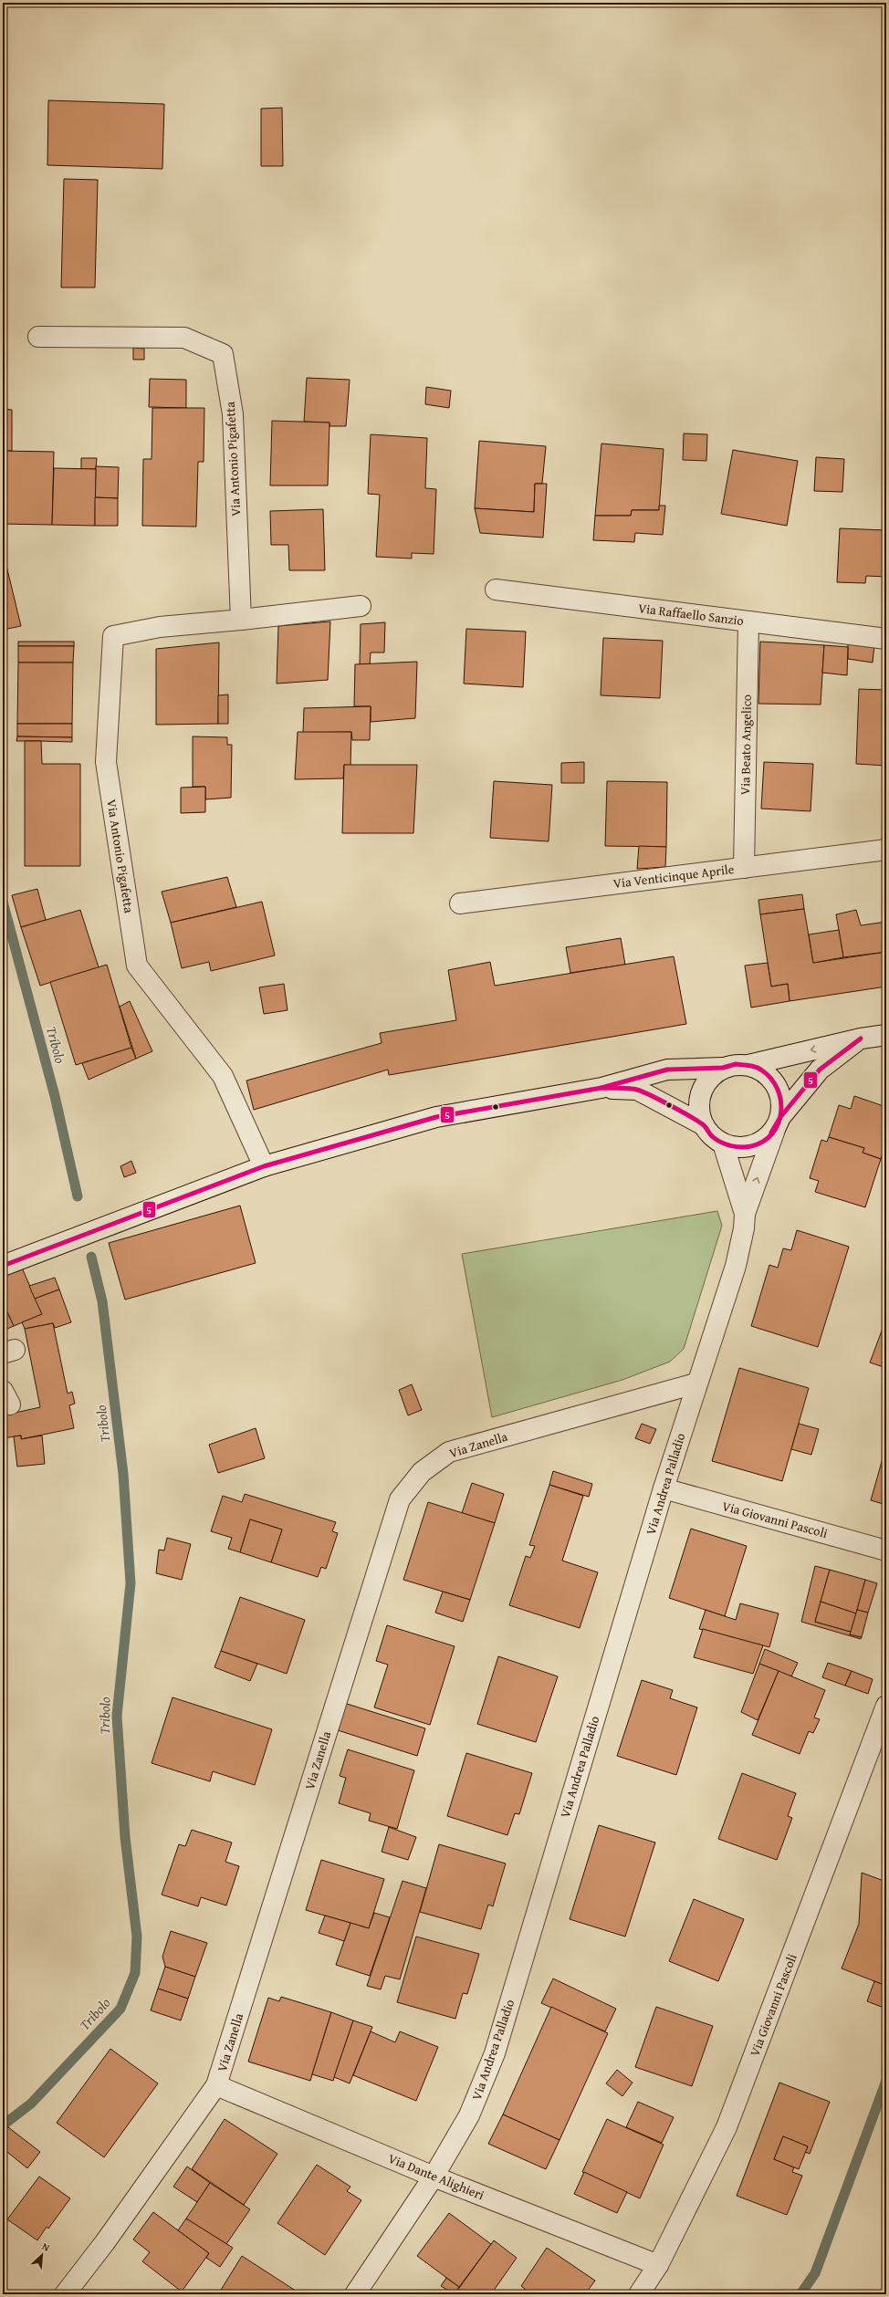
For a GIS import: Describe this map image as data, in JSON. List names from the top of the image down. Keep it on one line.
{"streets":{"street":["Via Antonio Pigafetta","Via Raffaello Sanzio","Via Beato Angelico","Via Venticinque Aprile","Via Zanella","Via Andrea Palladio","Via Giovanni Pascoli","Via Dante Alighieri"]},"crossings":[["Via Raffaello Sanzio","Via Beato Angelico"],["Via Beato Angelico","Via Venticinque Aprile"],["Via Zanella","Via Andrea Palladio"],["Via Zanella","Via Dante Alighieri"],["Via Andrea Palladio","Via Giovanni Pascoli"],["Via Andrea Palladio","Via Dante Alighieri"],["Via Giovanni Pascoli","Via Dante Alighieri"]],"water":["Tribolo"],"lines":["transit line 5"],"north":"top right"}
